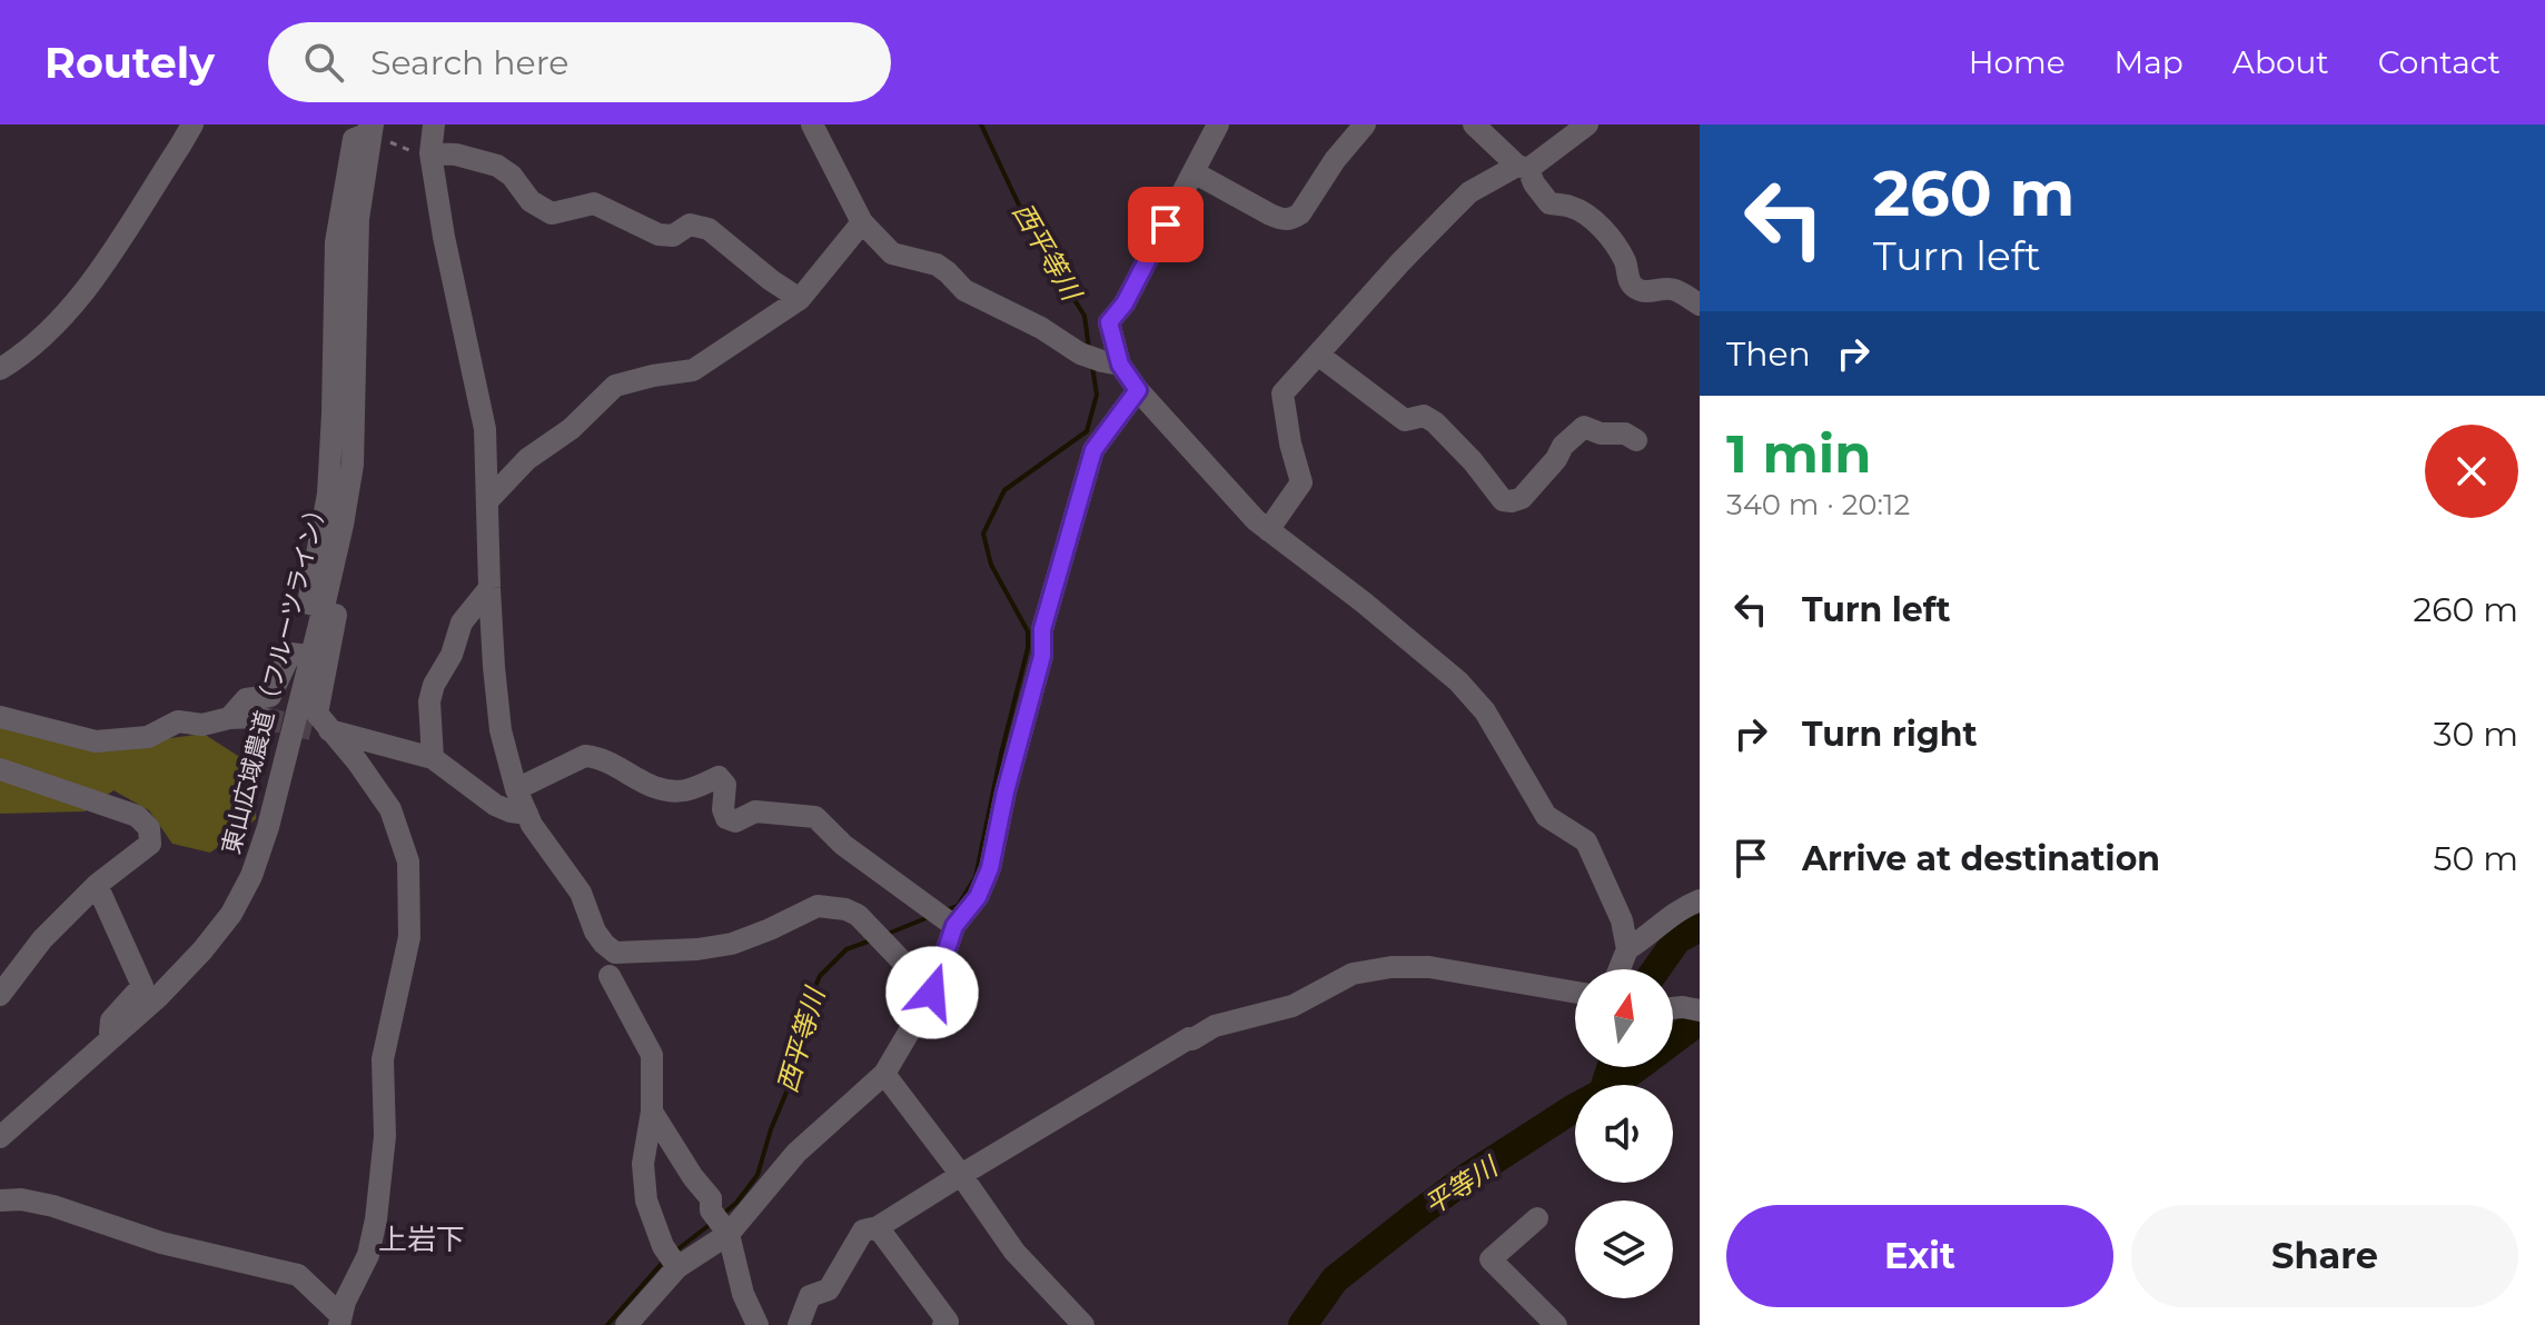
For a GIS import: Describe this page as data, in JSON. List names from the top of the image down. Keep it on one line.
{"streets":{"street":["東山広域農道（フルーツライン）"]},"districts":["上岩下"],"water":["西平等川","平等川"],"north":"top","page":{"header":"Routely","search":"Search here","nav":["Home","Map","About","Contact"],"turn":["260 m","Turn left"],"then":"Then","heading":["1 min","340 m · 20:12"],"list":[{"name":"Turn left","value":"260 m"},{"name":"Turn right","value":"30 m"},{"name":"Arrive at destination","value":"50 m"}],"buttons":["Exit","Share"]}}
